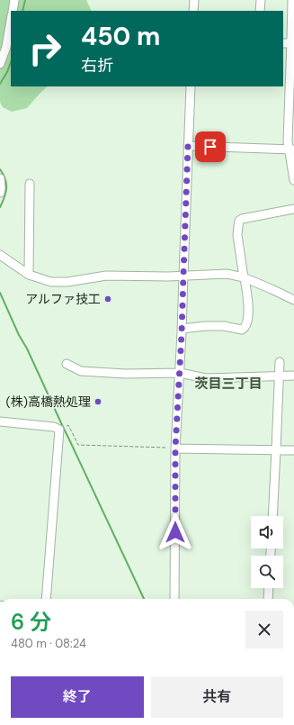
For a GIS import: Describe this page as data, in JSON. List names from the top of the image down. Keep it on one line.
{"districts":["茨目三丁目"],"places":["アルファ技工","(株)高橋熱処理"],"page":{"turn":["450 m","右折"],"heading":["6 分","480 m · 08:24"],"buttons":["終了","共有"]}}
